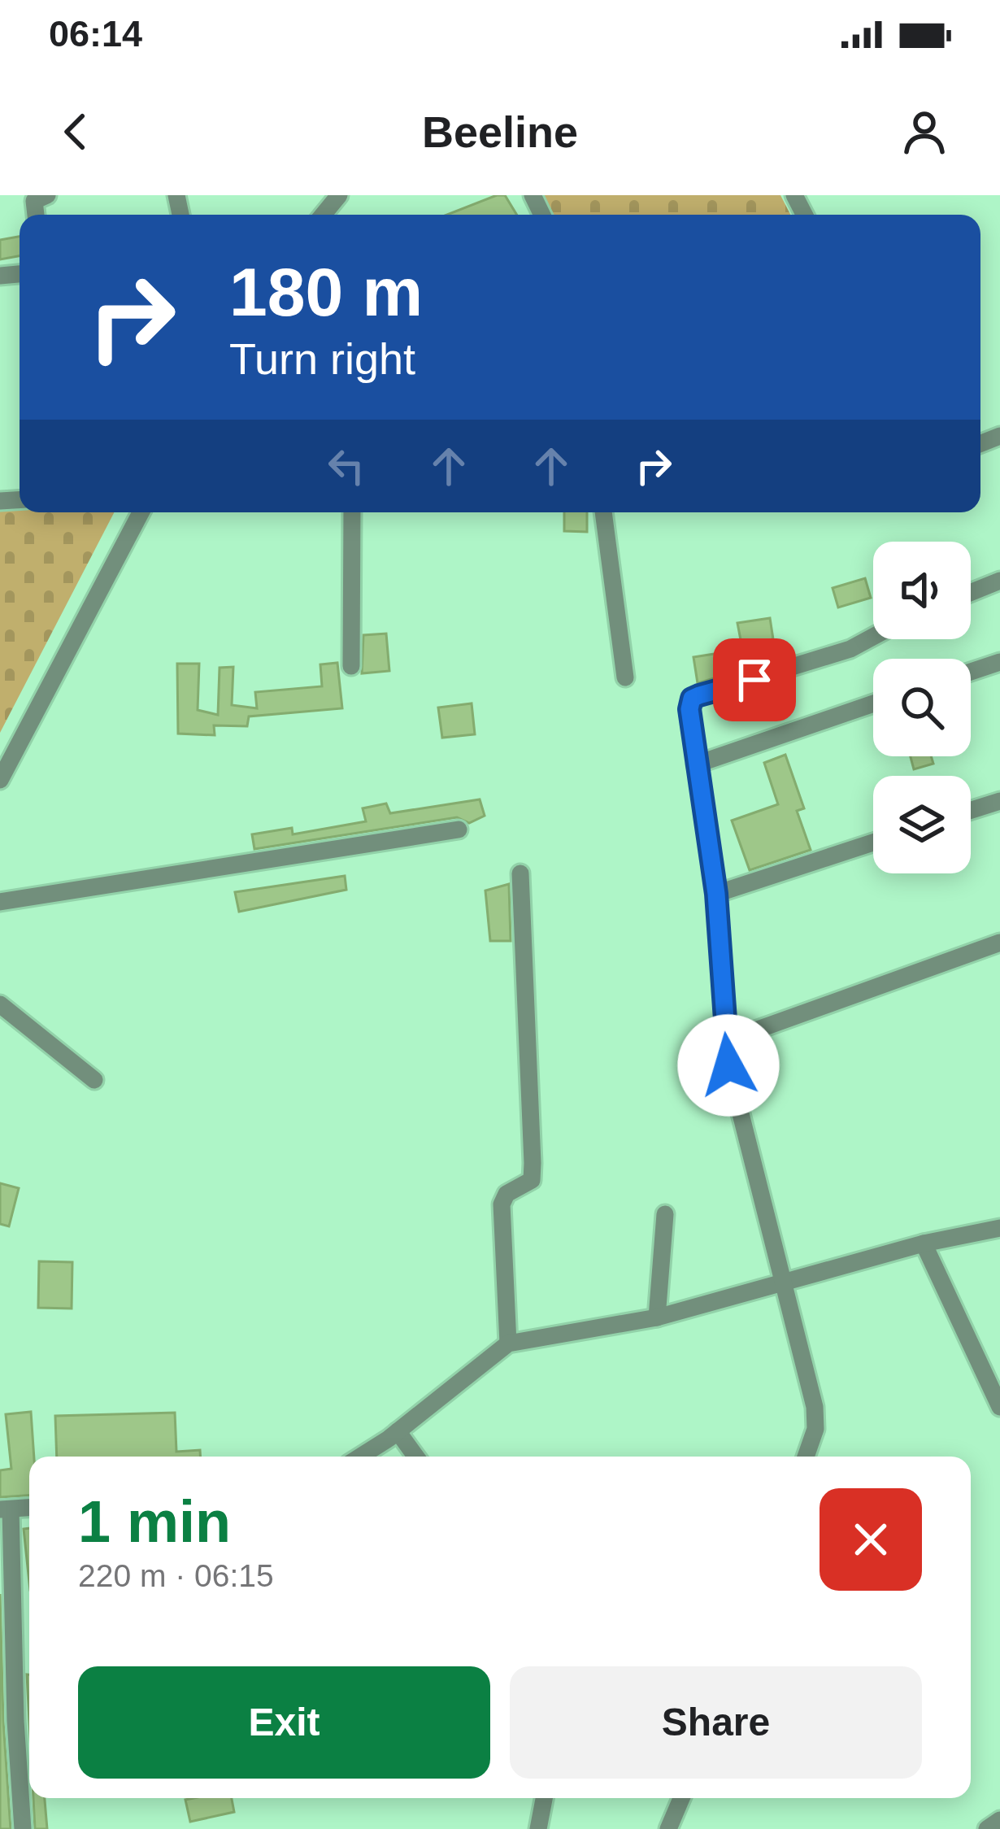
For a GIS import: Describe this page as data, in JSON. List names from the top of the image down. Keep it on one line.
{"page":{"status":"06:14","header":"Beeline","turn":["180 m","Turn right"],"heading":["1 min","220 m · 06:15"],"buttons":["Exit","Share"]}}
